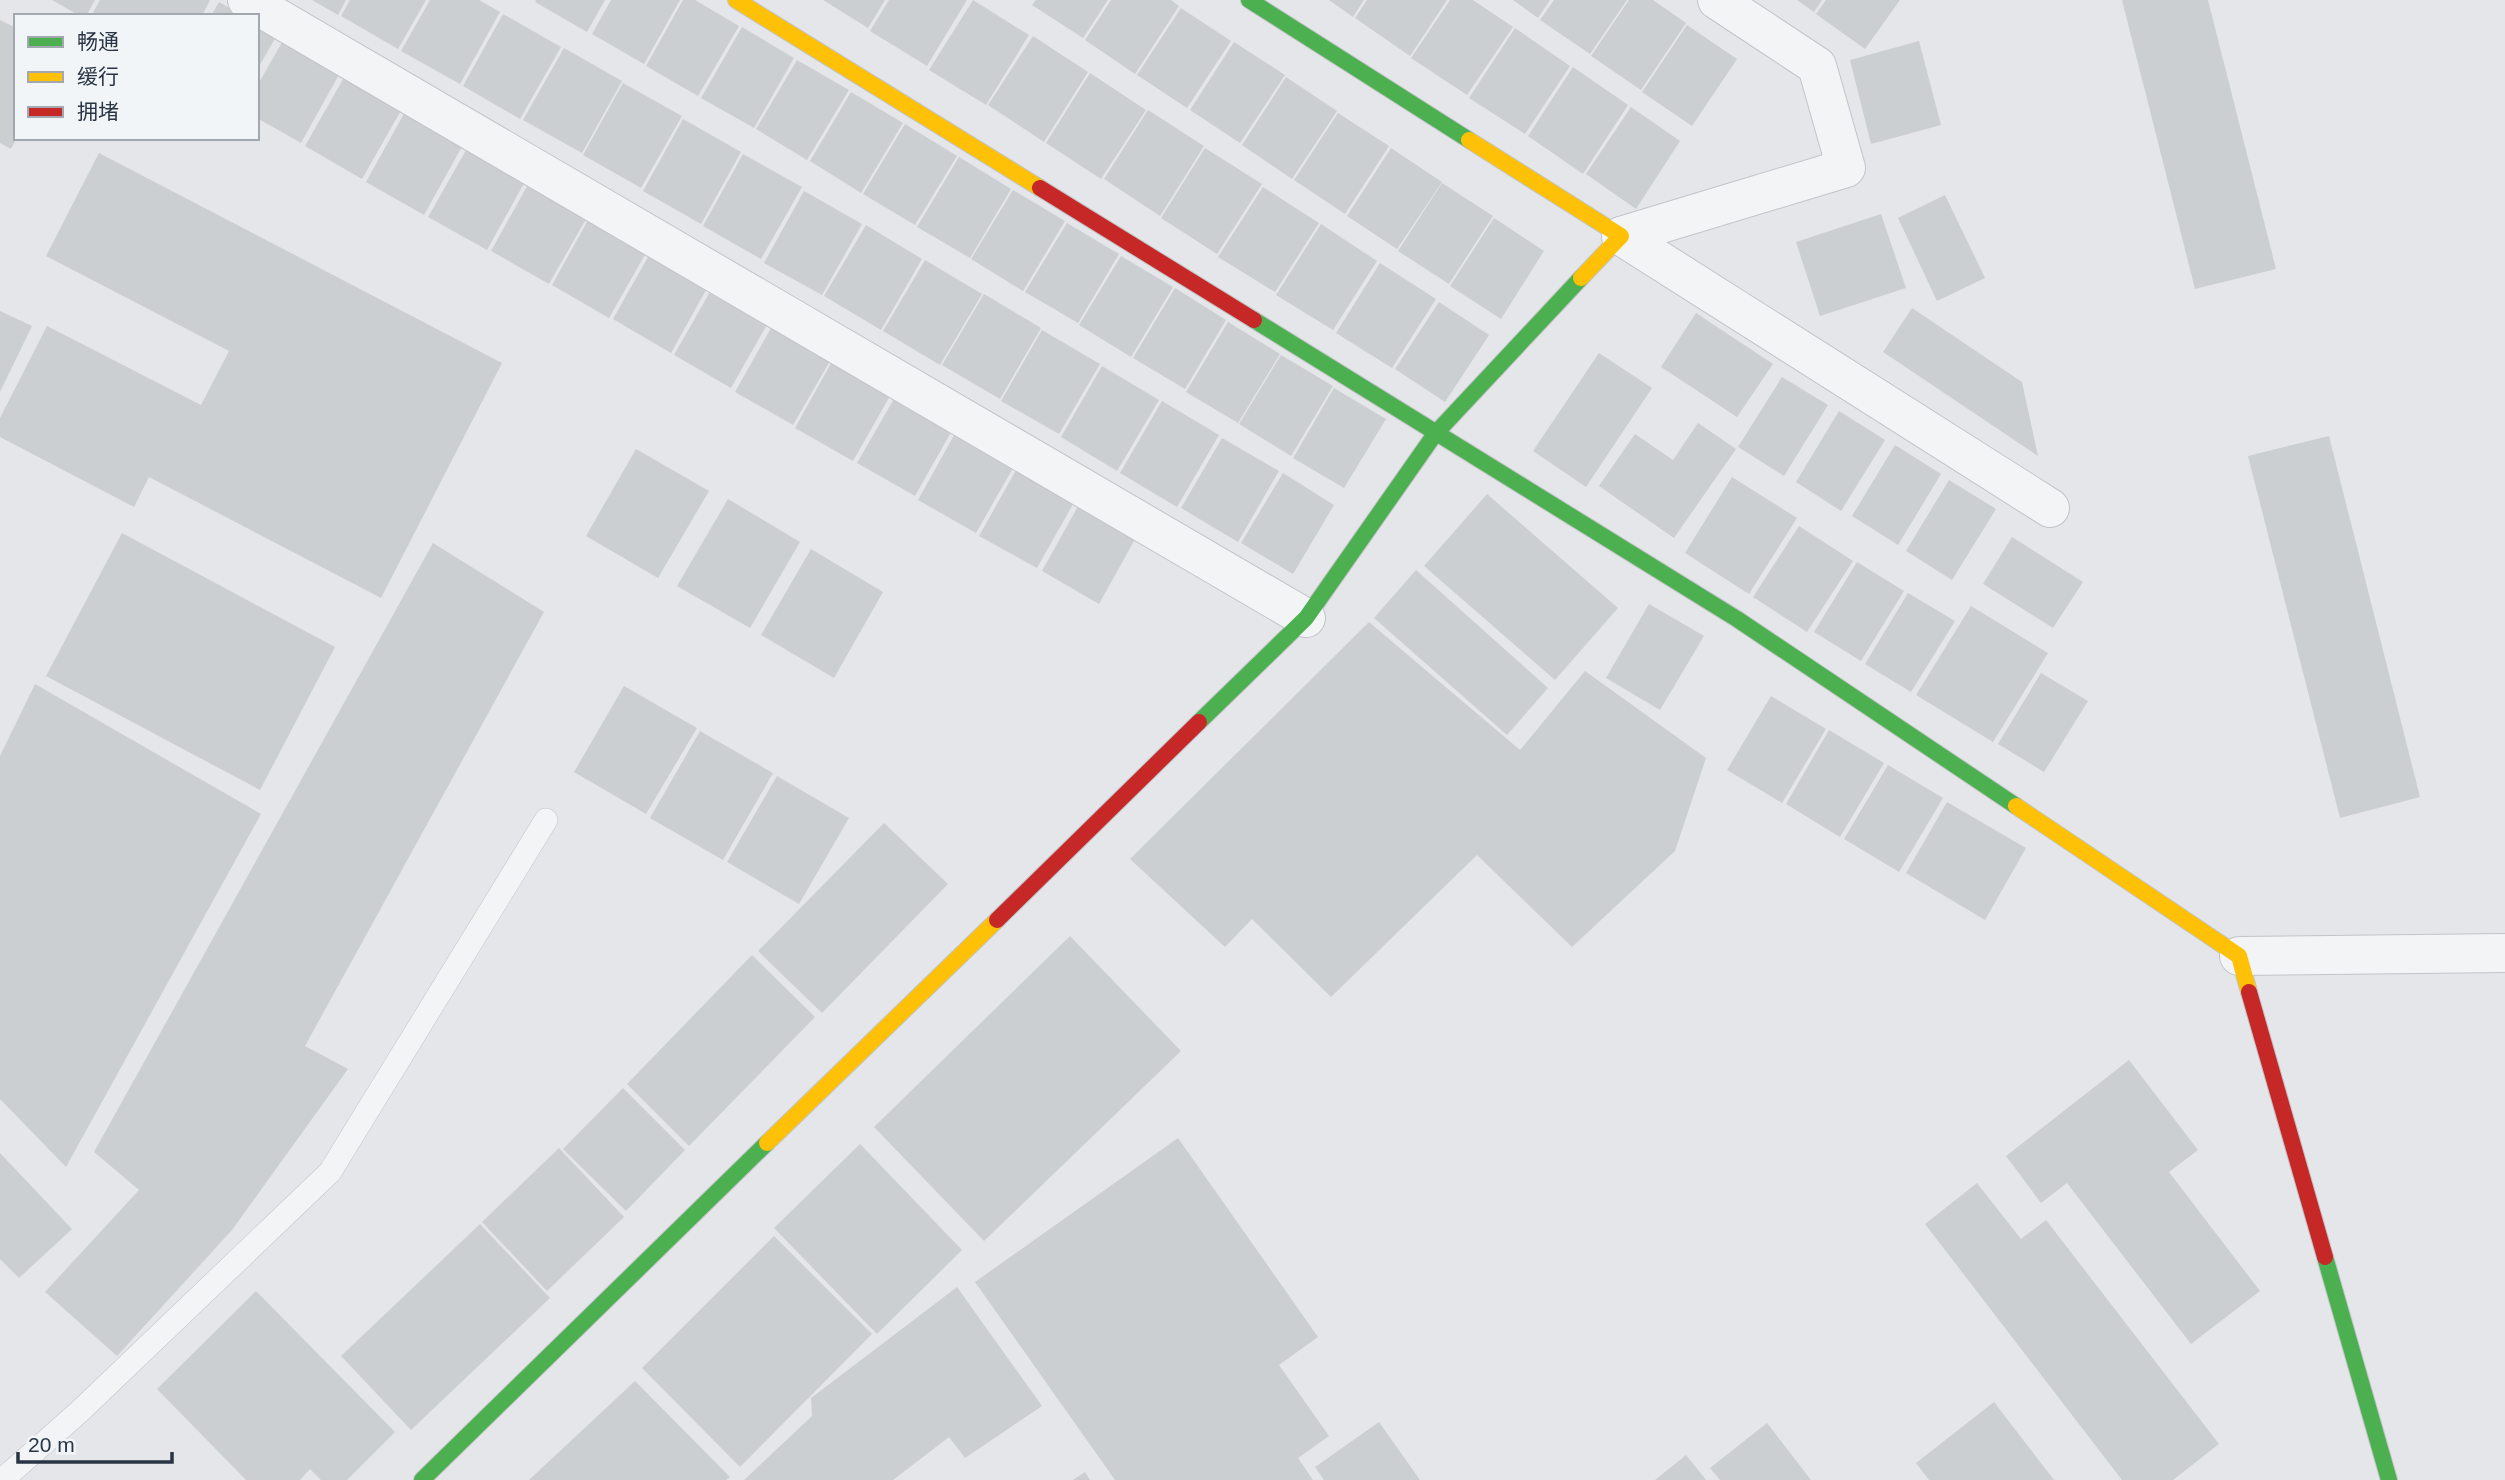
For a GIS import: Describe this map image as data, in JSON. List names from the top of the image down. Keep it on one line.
{"legend":["畅通","缓行","拥堵"],"scale_bar":"20 m"}
